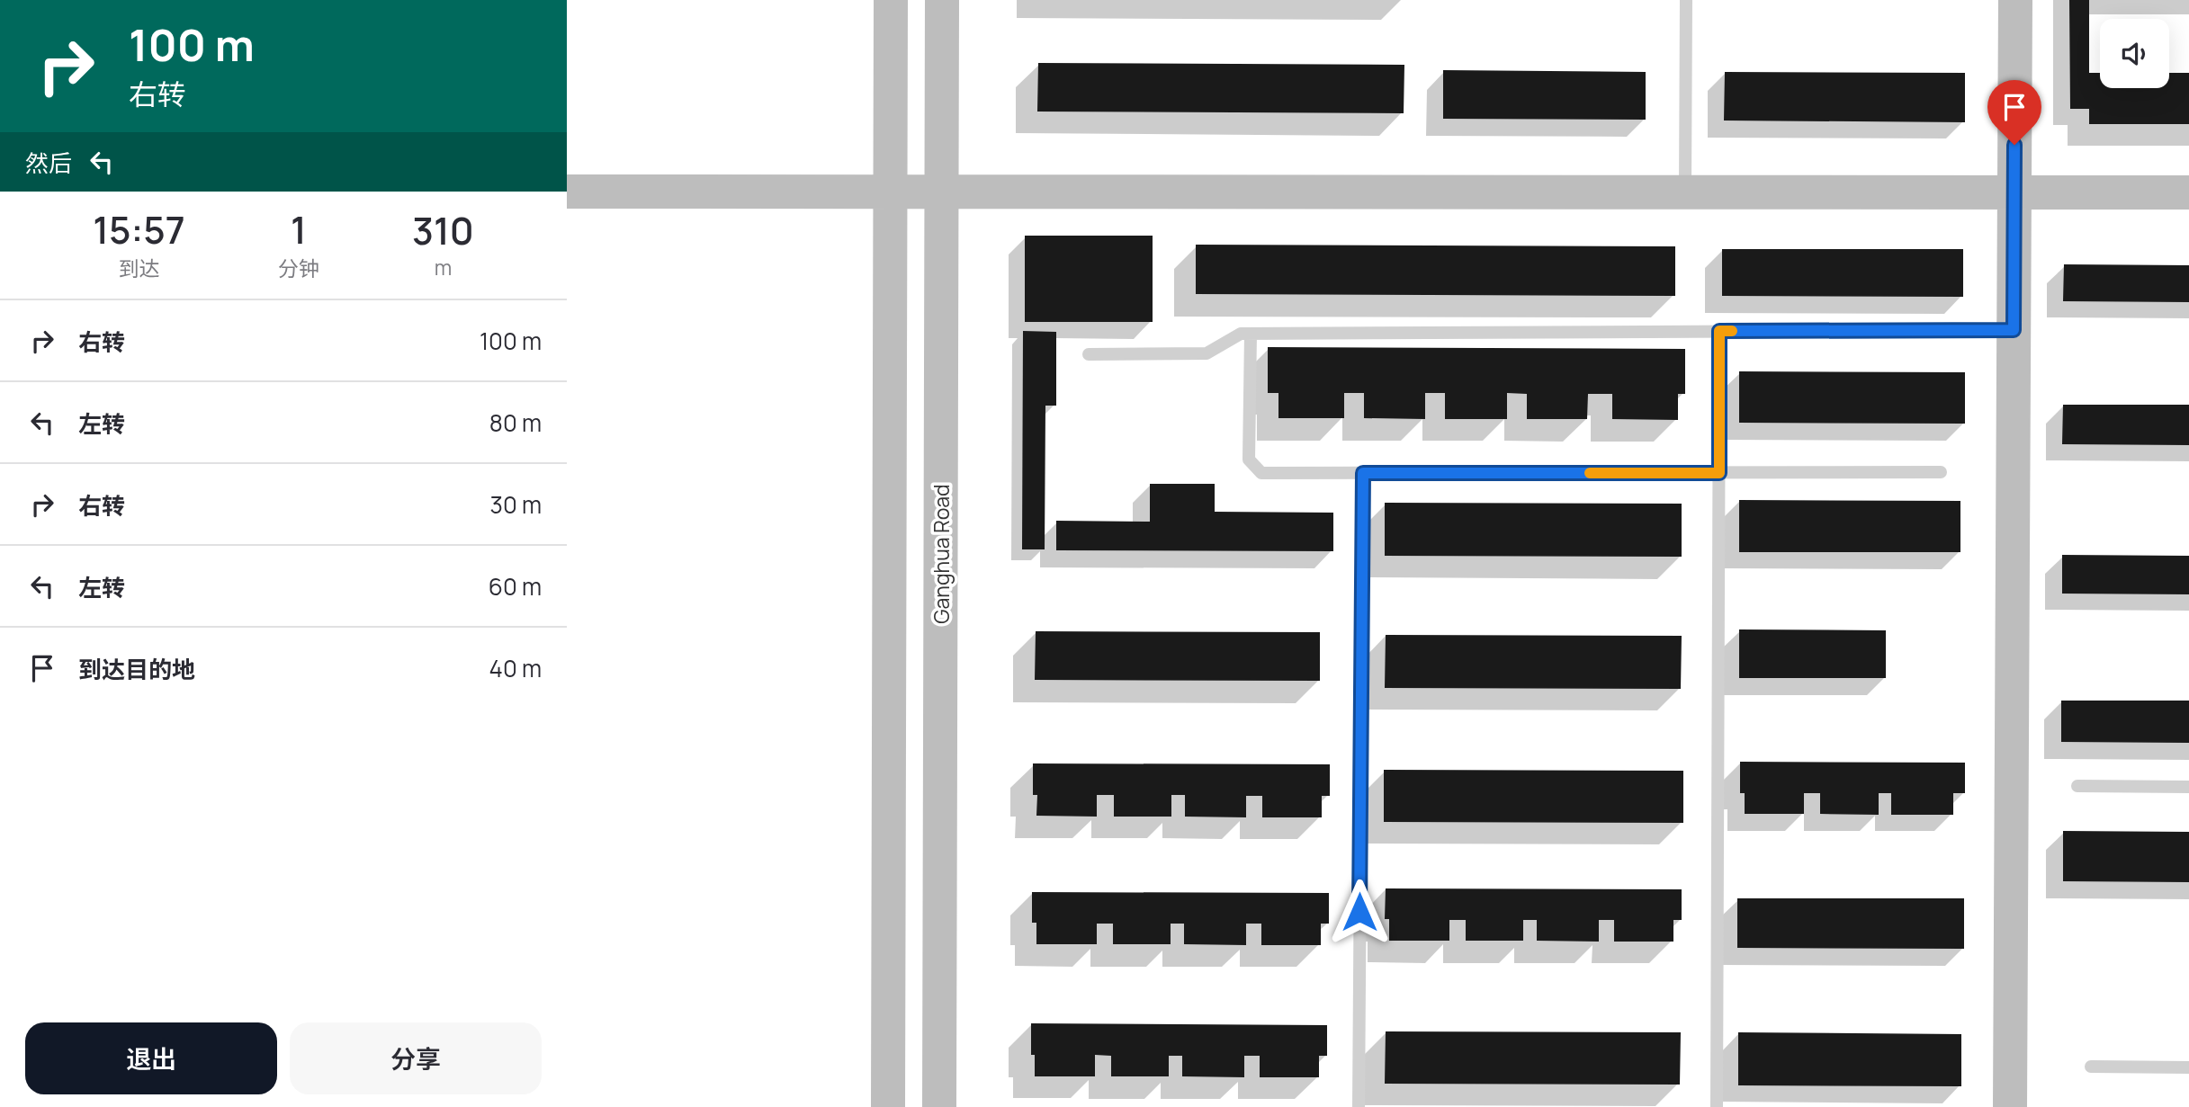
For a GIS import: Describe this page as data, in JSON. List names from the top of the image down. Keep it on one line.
{"streets":{"street":["Ganghua Road"]},"page":{"turn":["100 m","右转"],"then":"然后","eta":["15:57","到达","1","分钟","310","m"],"list":[{"name":"右转","value":"100 m"},{"name":"左转","value":"80 m"},{"name":"右转","value":"30 m"},{"name":"左转","value":"60 m"},{"name":"到达目的地","value":"40 m"}],"buttons":["退出","分享"]}}
